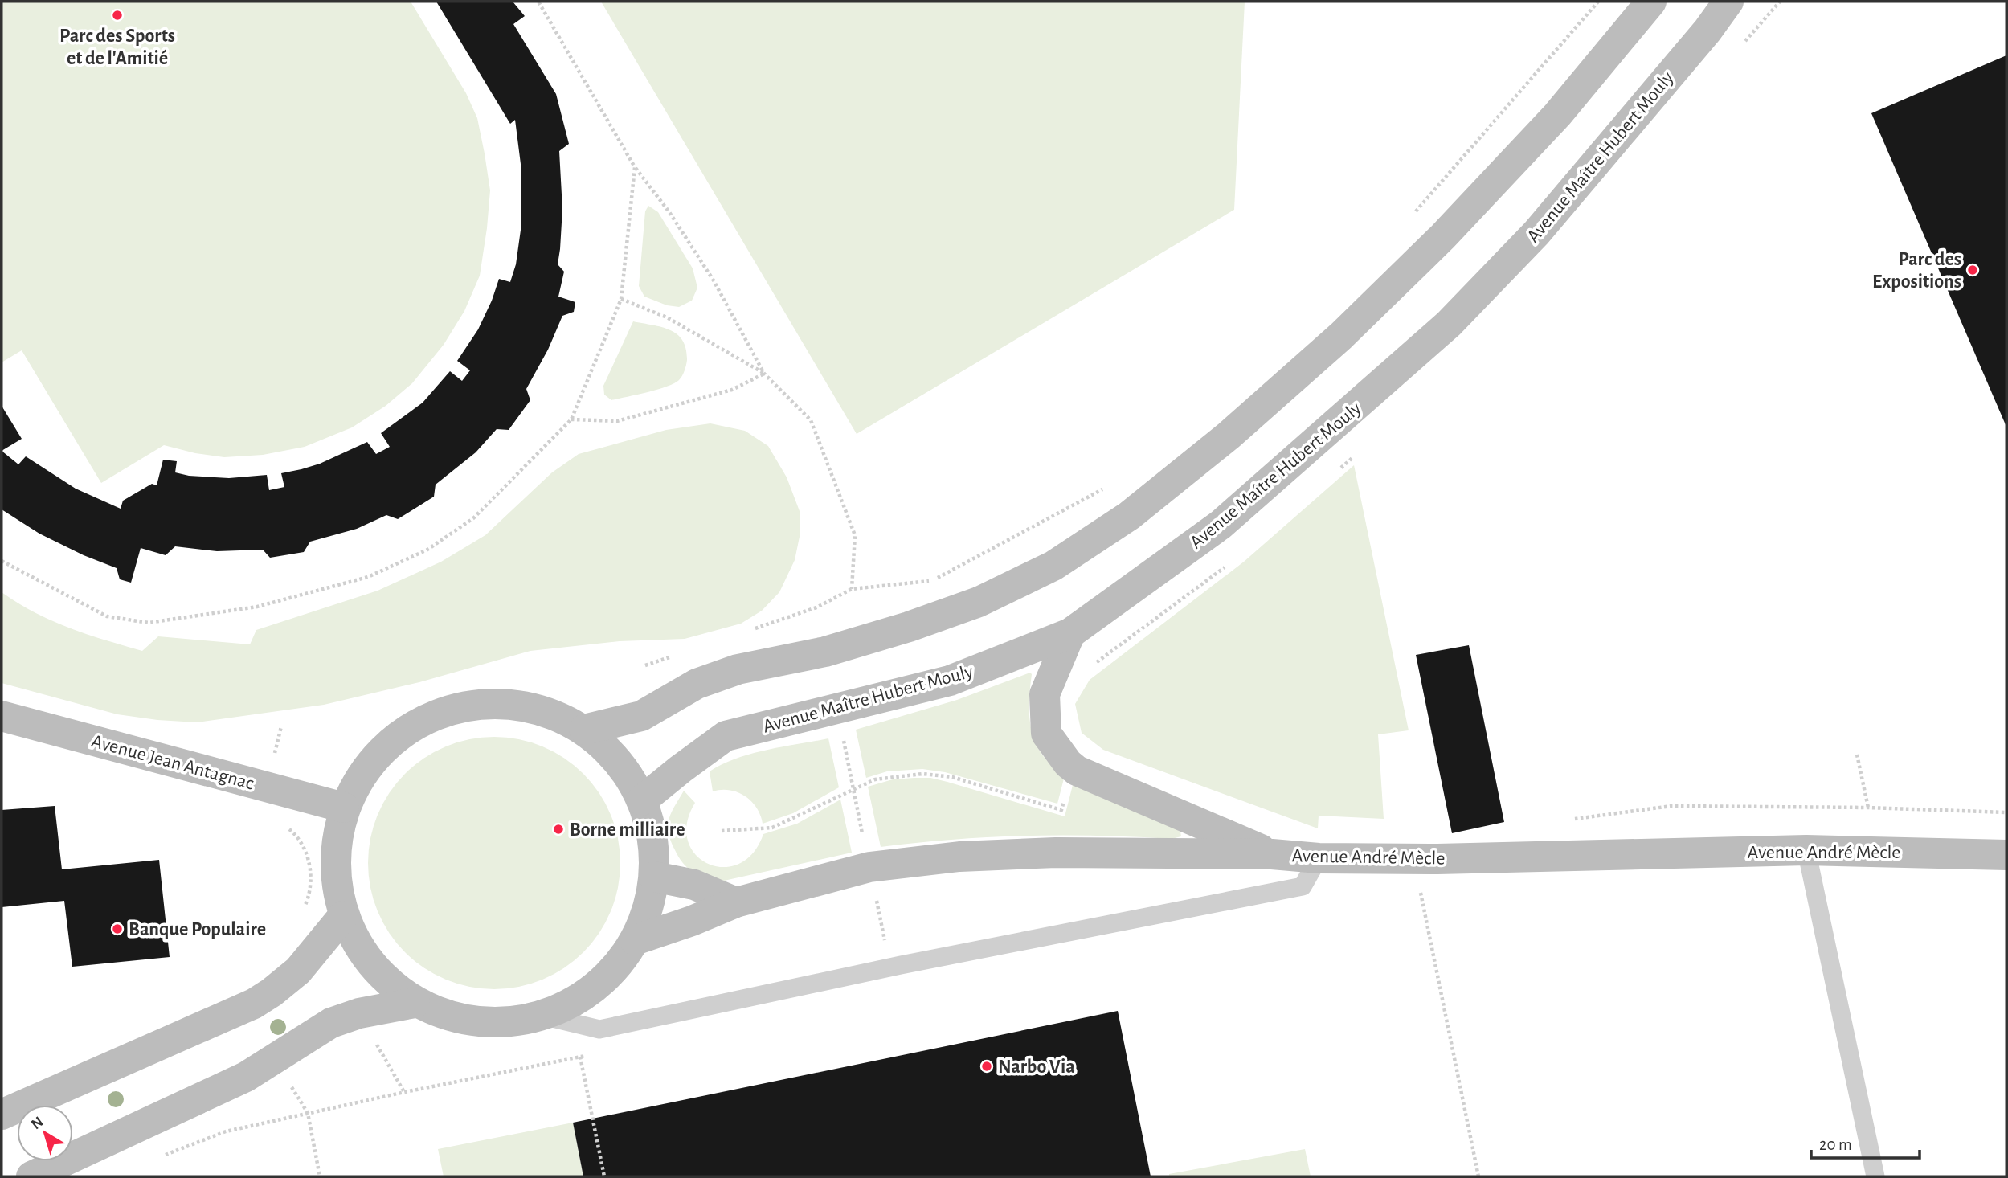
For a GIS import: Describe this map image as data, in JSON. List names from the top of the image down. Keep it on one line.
{"streets":{"main road":["Avenue Maître Hubert Mouly","Avenue Jean Antagnac","Avenue André Mècle"]},"places":["Parc des Sports et de l'Amitié","Parc des Expositions","Borne milliaire","Banque Populaire","Narbo Via"],"scale_bar":"20 m","north":"top left"}
